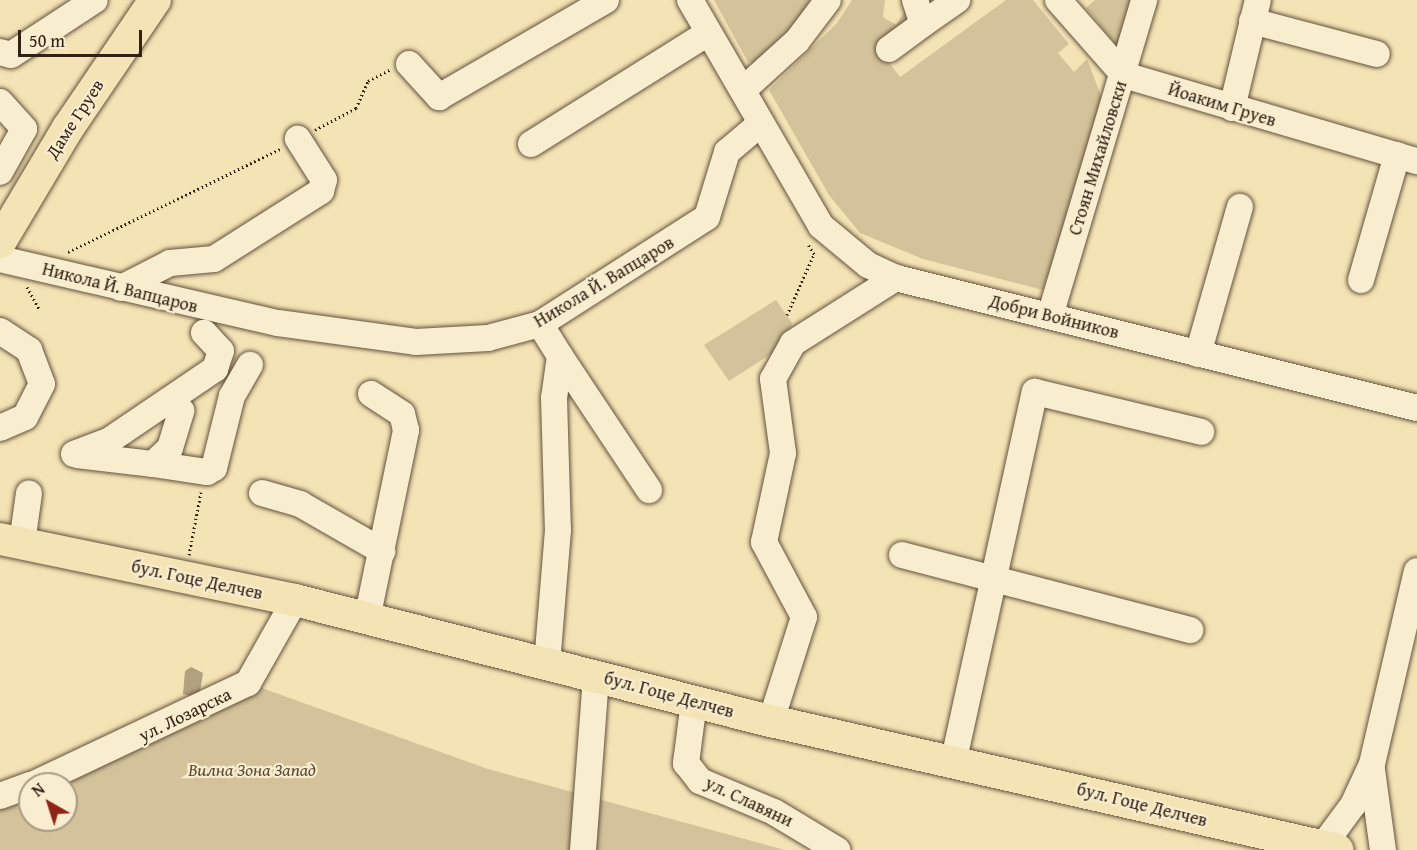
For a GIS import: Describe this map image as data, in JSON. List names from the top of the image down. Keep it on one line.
{"streets":{"main road":["Даме Груев","бул. Гоце Делчев"],"street":["Йоаким Груев","Стоян Михайловски","Никола Й. Вапцаров","Добри Войников","ул. Лозарска","ул. Славяни"]},"crossings":[["Йоаким Груев","Стоян Михайловски"],["Стоян Михайловски","Добри Войников"],["Никола Й. Вапцаров","Добри Войников"],["бул. Гоце Делчев","ул. Лозарска"],["бул. Гоце Делчев","ул. Славяни"]],"parks":["Вилна Зона Запад"],"scale_bar":"50 m","north":"top left"}
